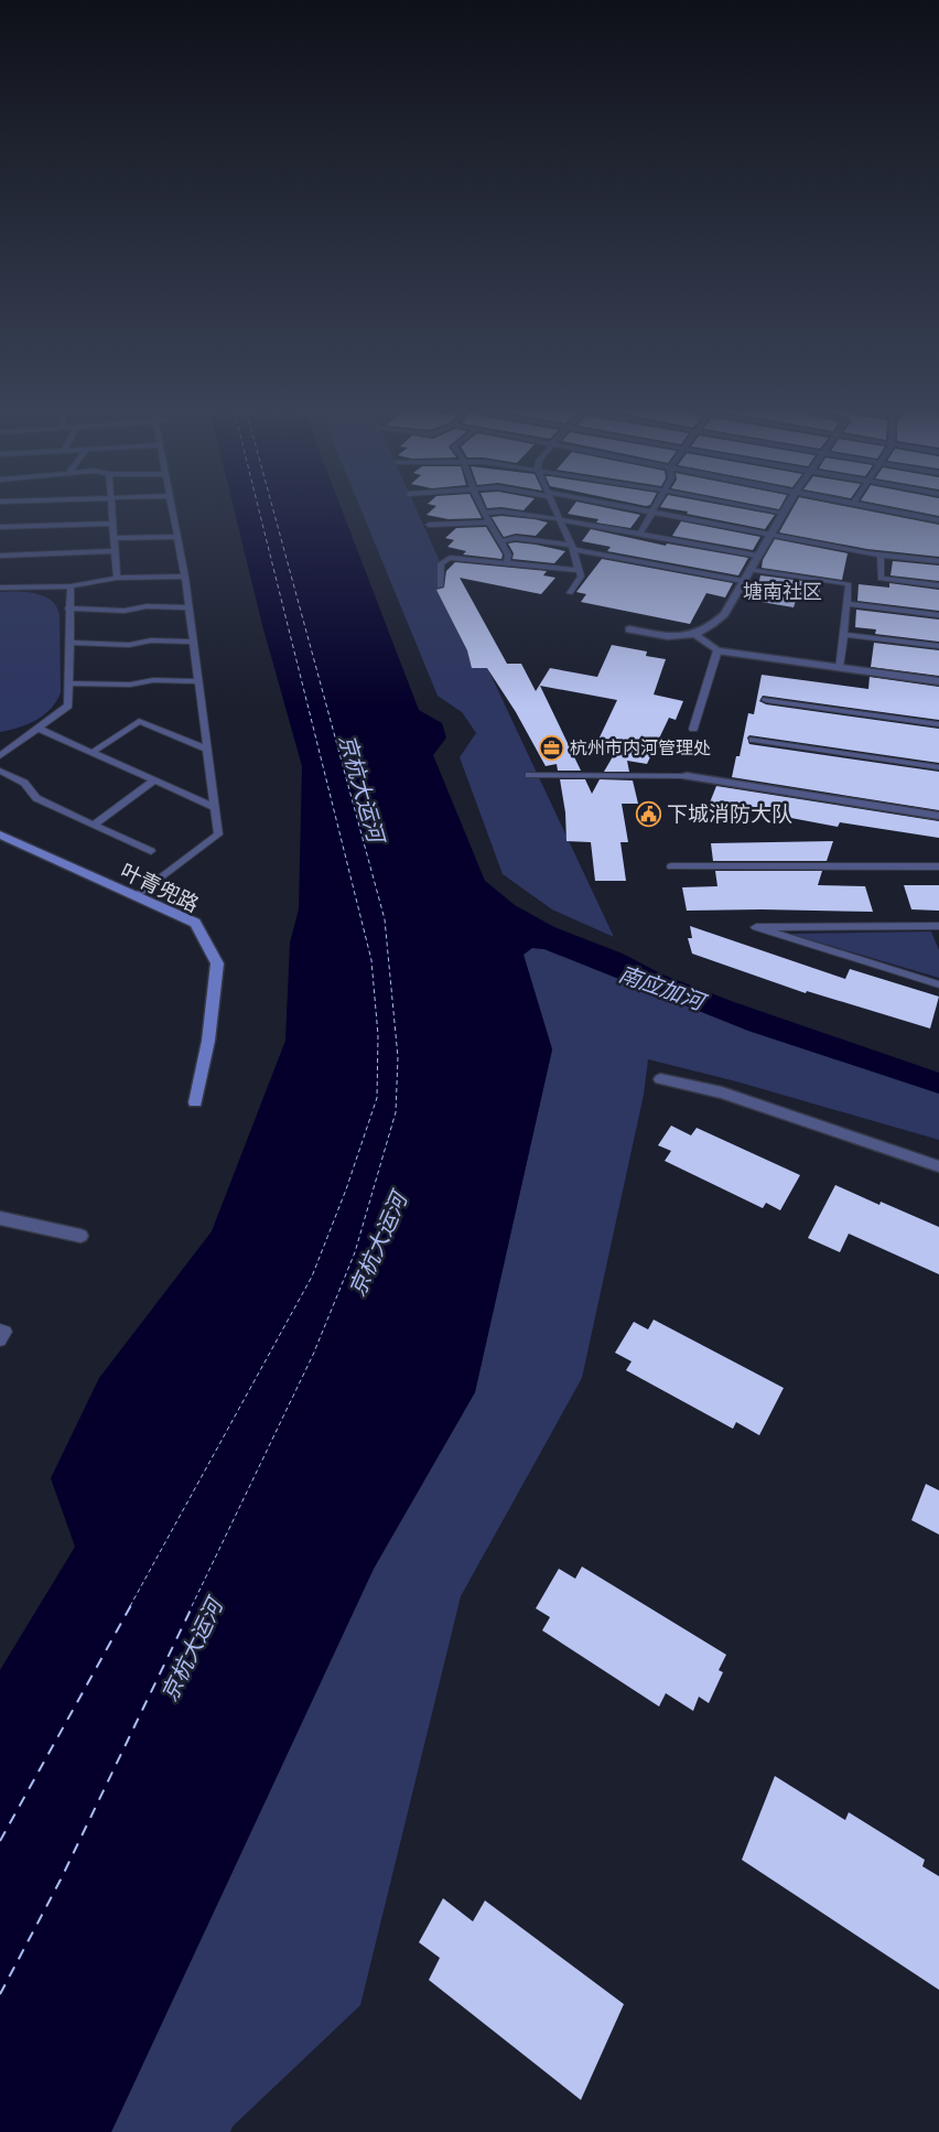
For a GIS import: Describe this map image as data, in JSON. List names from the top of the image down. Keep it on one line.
{"streets":{"street":["叶青兜路"]},"districts":["塘南社区"],"water":["京杭大运河","南应加河"],"places":{"office":["杭州市内河管理处"],"public building":["下城消防大队"]}}
